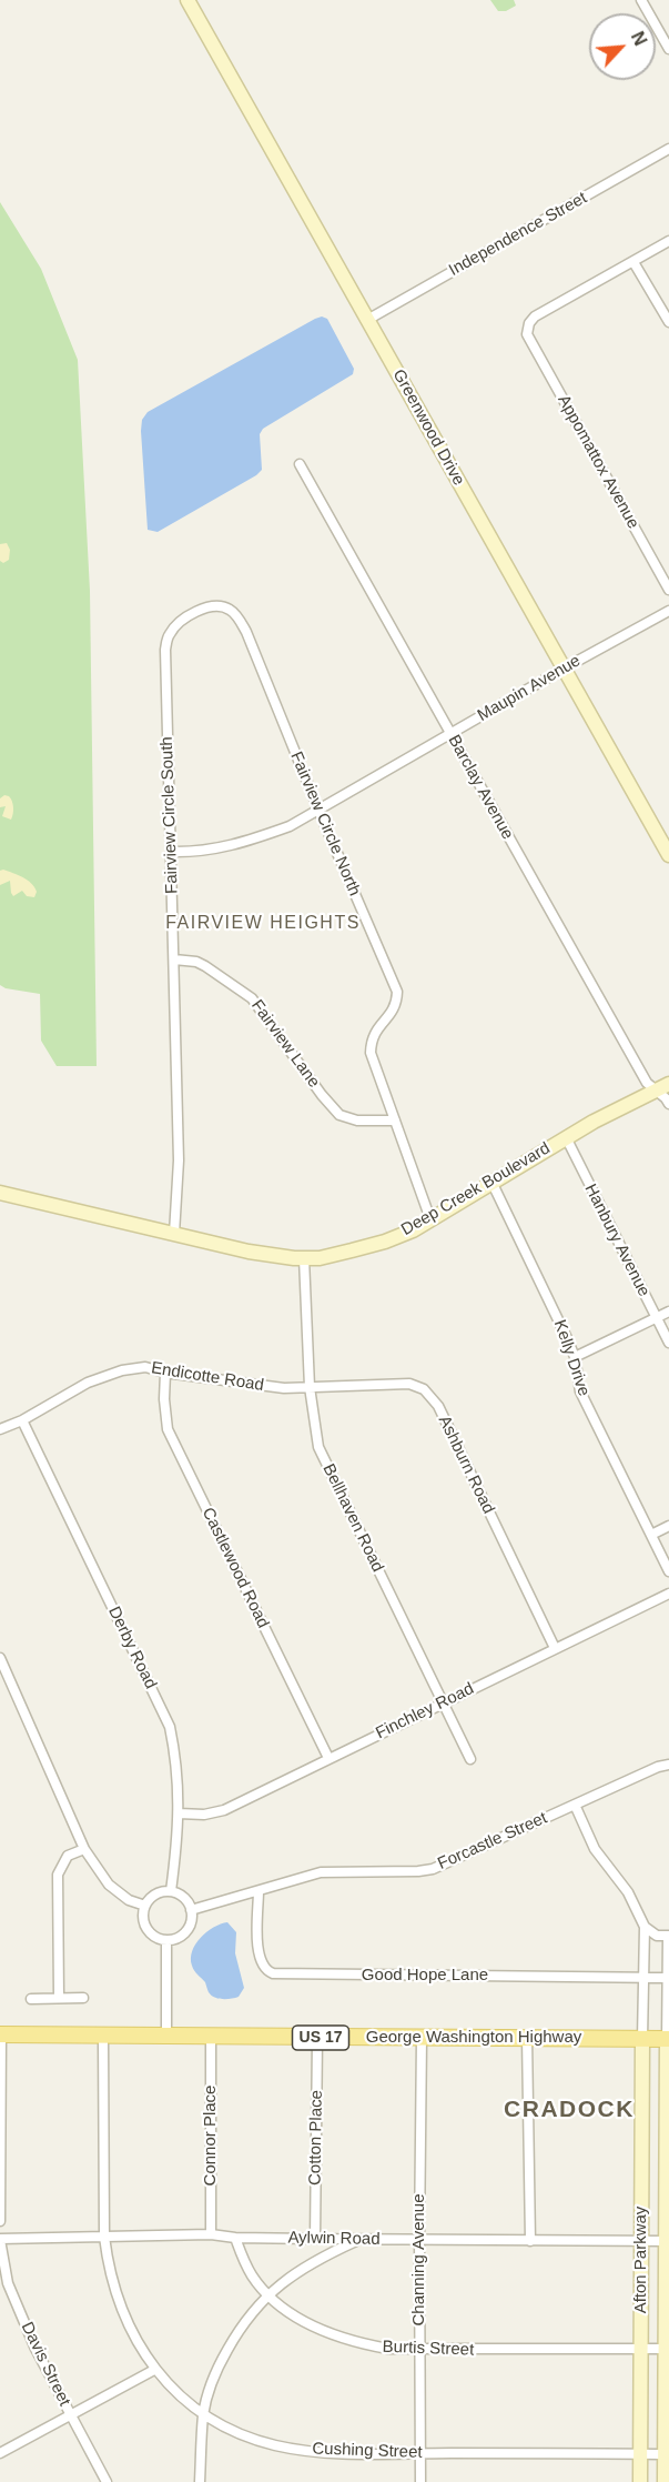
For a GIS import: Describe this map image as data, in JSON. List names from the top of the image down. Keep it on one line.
{"streets":{"main road":["US 17","George Washington Highway"],"street":["Independence Street","Greenwood Drive","Appomattox Avenue","Maupin Avenue","Barclay Avenue","Fairview Circle South","Fairview Circle North","Fairview Lane","Deep Creek Boulevard","Hanbury Avenue","Kelly Drive","Endicotte Road","Ashburn Road","Bellhaven Road","Castlewood Road","Derby Road","Finchley Road","Forcastle Street","Good Hope Lane","Connor Place","Cotton Place","Aylwin Road","Channing Avenue","Afton Parkway","Burtis Street","Davis Street","Cushing Street"]},"crossings":[["Independence Street","Greenwood Drive"],["Greenwood Drive","Maupin Avenue"],["Maupin Avenue","Barclay Avenue"],["Maupin Avenue","Fairview Circle South"],["Maupin Avenue","Fairview Circle North"],["Barclay Avenue","Deep Creek Boulevard"],["Fairview Circle South","Fairview Circle North"],["Fairview Circle South","Fairview Lane"],["Fairview Circle South","Deep Creek Boulevard"],["Fairview Circle North","Fairview Lane"],["Fairview Circle North","Deep Creek Boulevard"],["Deep Creek Boulevard","Hanbury Avenue"],["Deep Creek Boulevard","Kelly Drive"],["Deep Creek Boulevard","Bellhaven Road"],["Endicotte Road","Ashburn Road"],["Endicotte Road","Bellhaven Road"],["Endicotte Road","Castlewood Road"],["Endicotte Road","Derby Road"],["Ashburn Road","Bellhaven Road"],["Ashburn Road","Finchley Road"],["Bellhaven Road","Finchley Road"],["Castlewood Road","Finchley Road"],["Derby Road","Finchley Road"],["Derby Road","Forcastle Street"],["Forcastle Street","Good Hope Lane"],["George Washington Highway","Connor Place"],["George Washington Highway","Cotton Place"],["George Washington Highway","Channing Avenue"],["George Washington Highway","Afton Parkway"],["George Washington Highway","Cushing Street"],["Connor Place","Aylwin Road"],["Cotton Place","Aylwin Road"],["Aylwin Road","Channing Avenue"],["Aylwin Road","Afton Parkway"],["Aylwin Road","Burtis Street"],["Aylwin Road","Davis Street"],["Aylwin Road","Cushing Street"],["Channing Avenue","Burtis Street"],["Channing Avenue","Cushing Street"],["Afton Parkway","Burtis Street"],["Afton Parkway","Cushing Street"]],"districts":["FAIRVIEW HEIGHTS","CRADOCK"],"north":"top right"}
